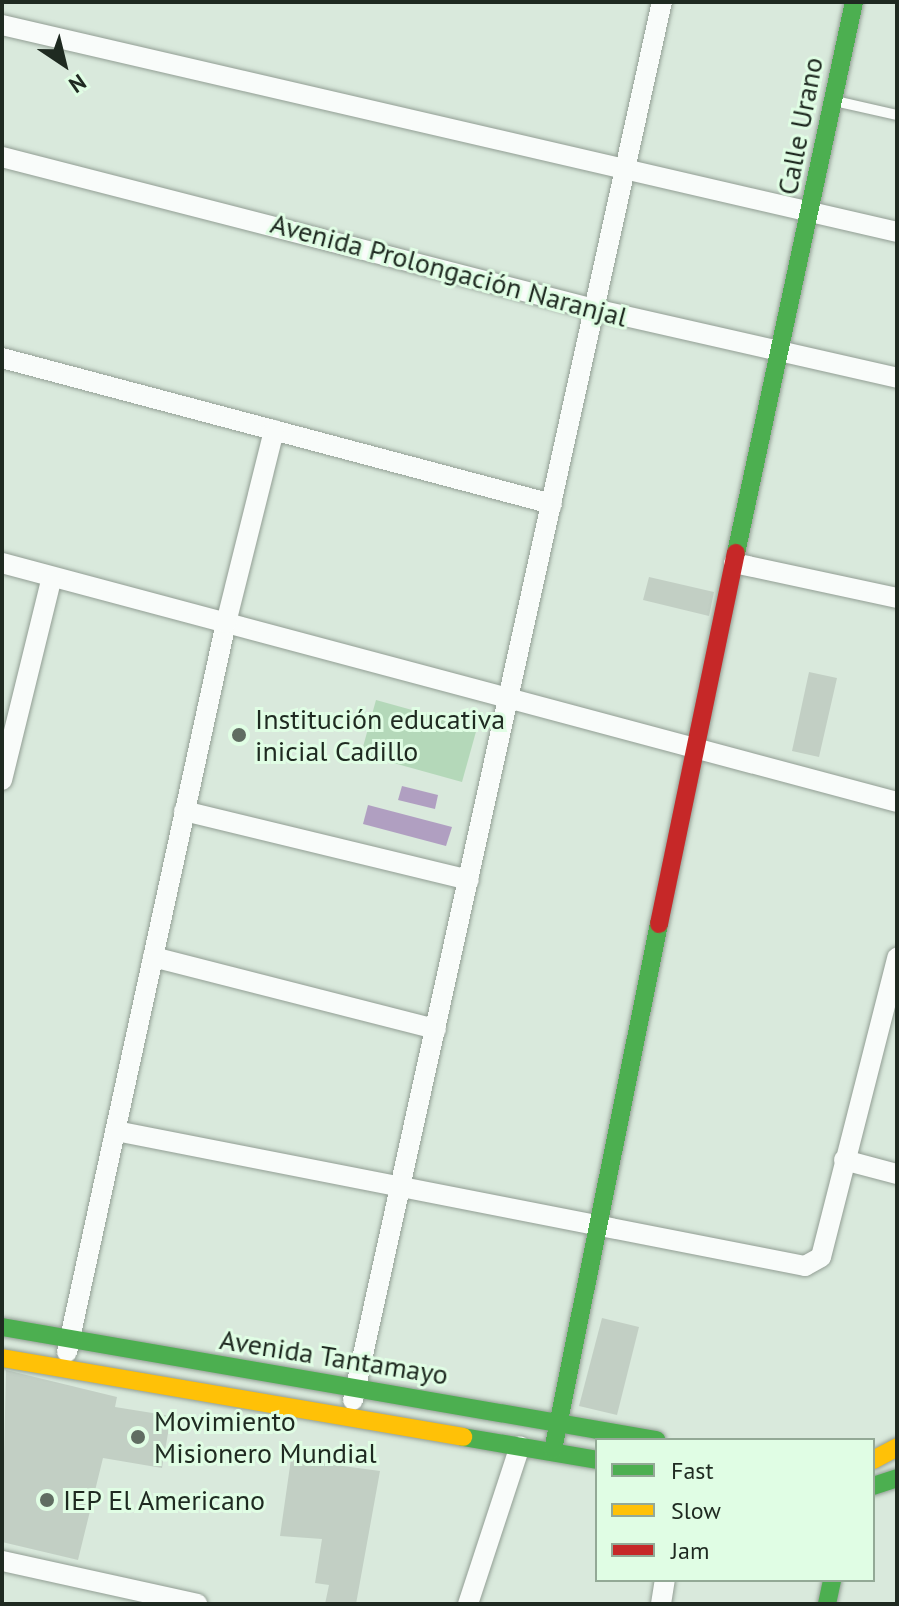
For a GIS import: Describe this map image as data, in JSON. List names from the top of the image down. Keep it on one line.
{"streets":{"street":["Calle Urano","Avenida Prolongación Naranjal","Avenida Tantamayo"]},"crossings":[["Calle Urano","Avenida Prolongación Naranjal"],["Calle Urano","Avenida Tantamayo"]],"places":["Institución educativa inicial Cadillo","Movimiento Misionero Mundial","IEP El Americano"],"legend":["Fast","Slow","Jam"],"north":"bottom right"}
